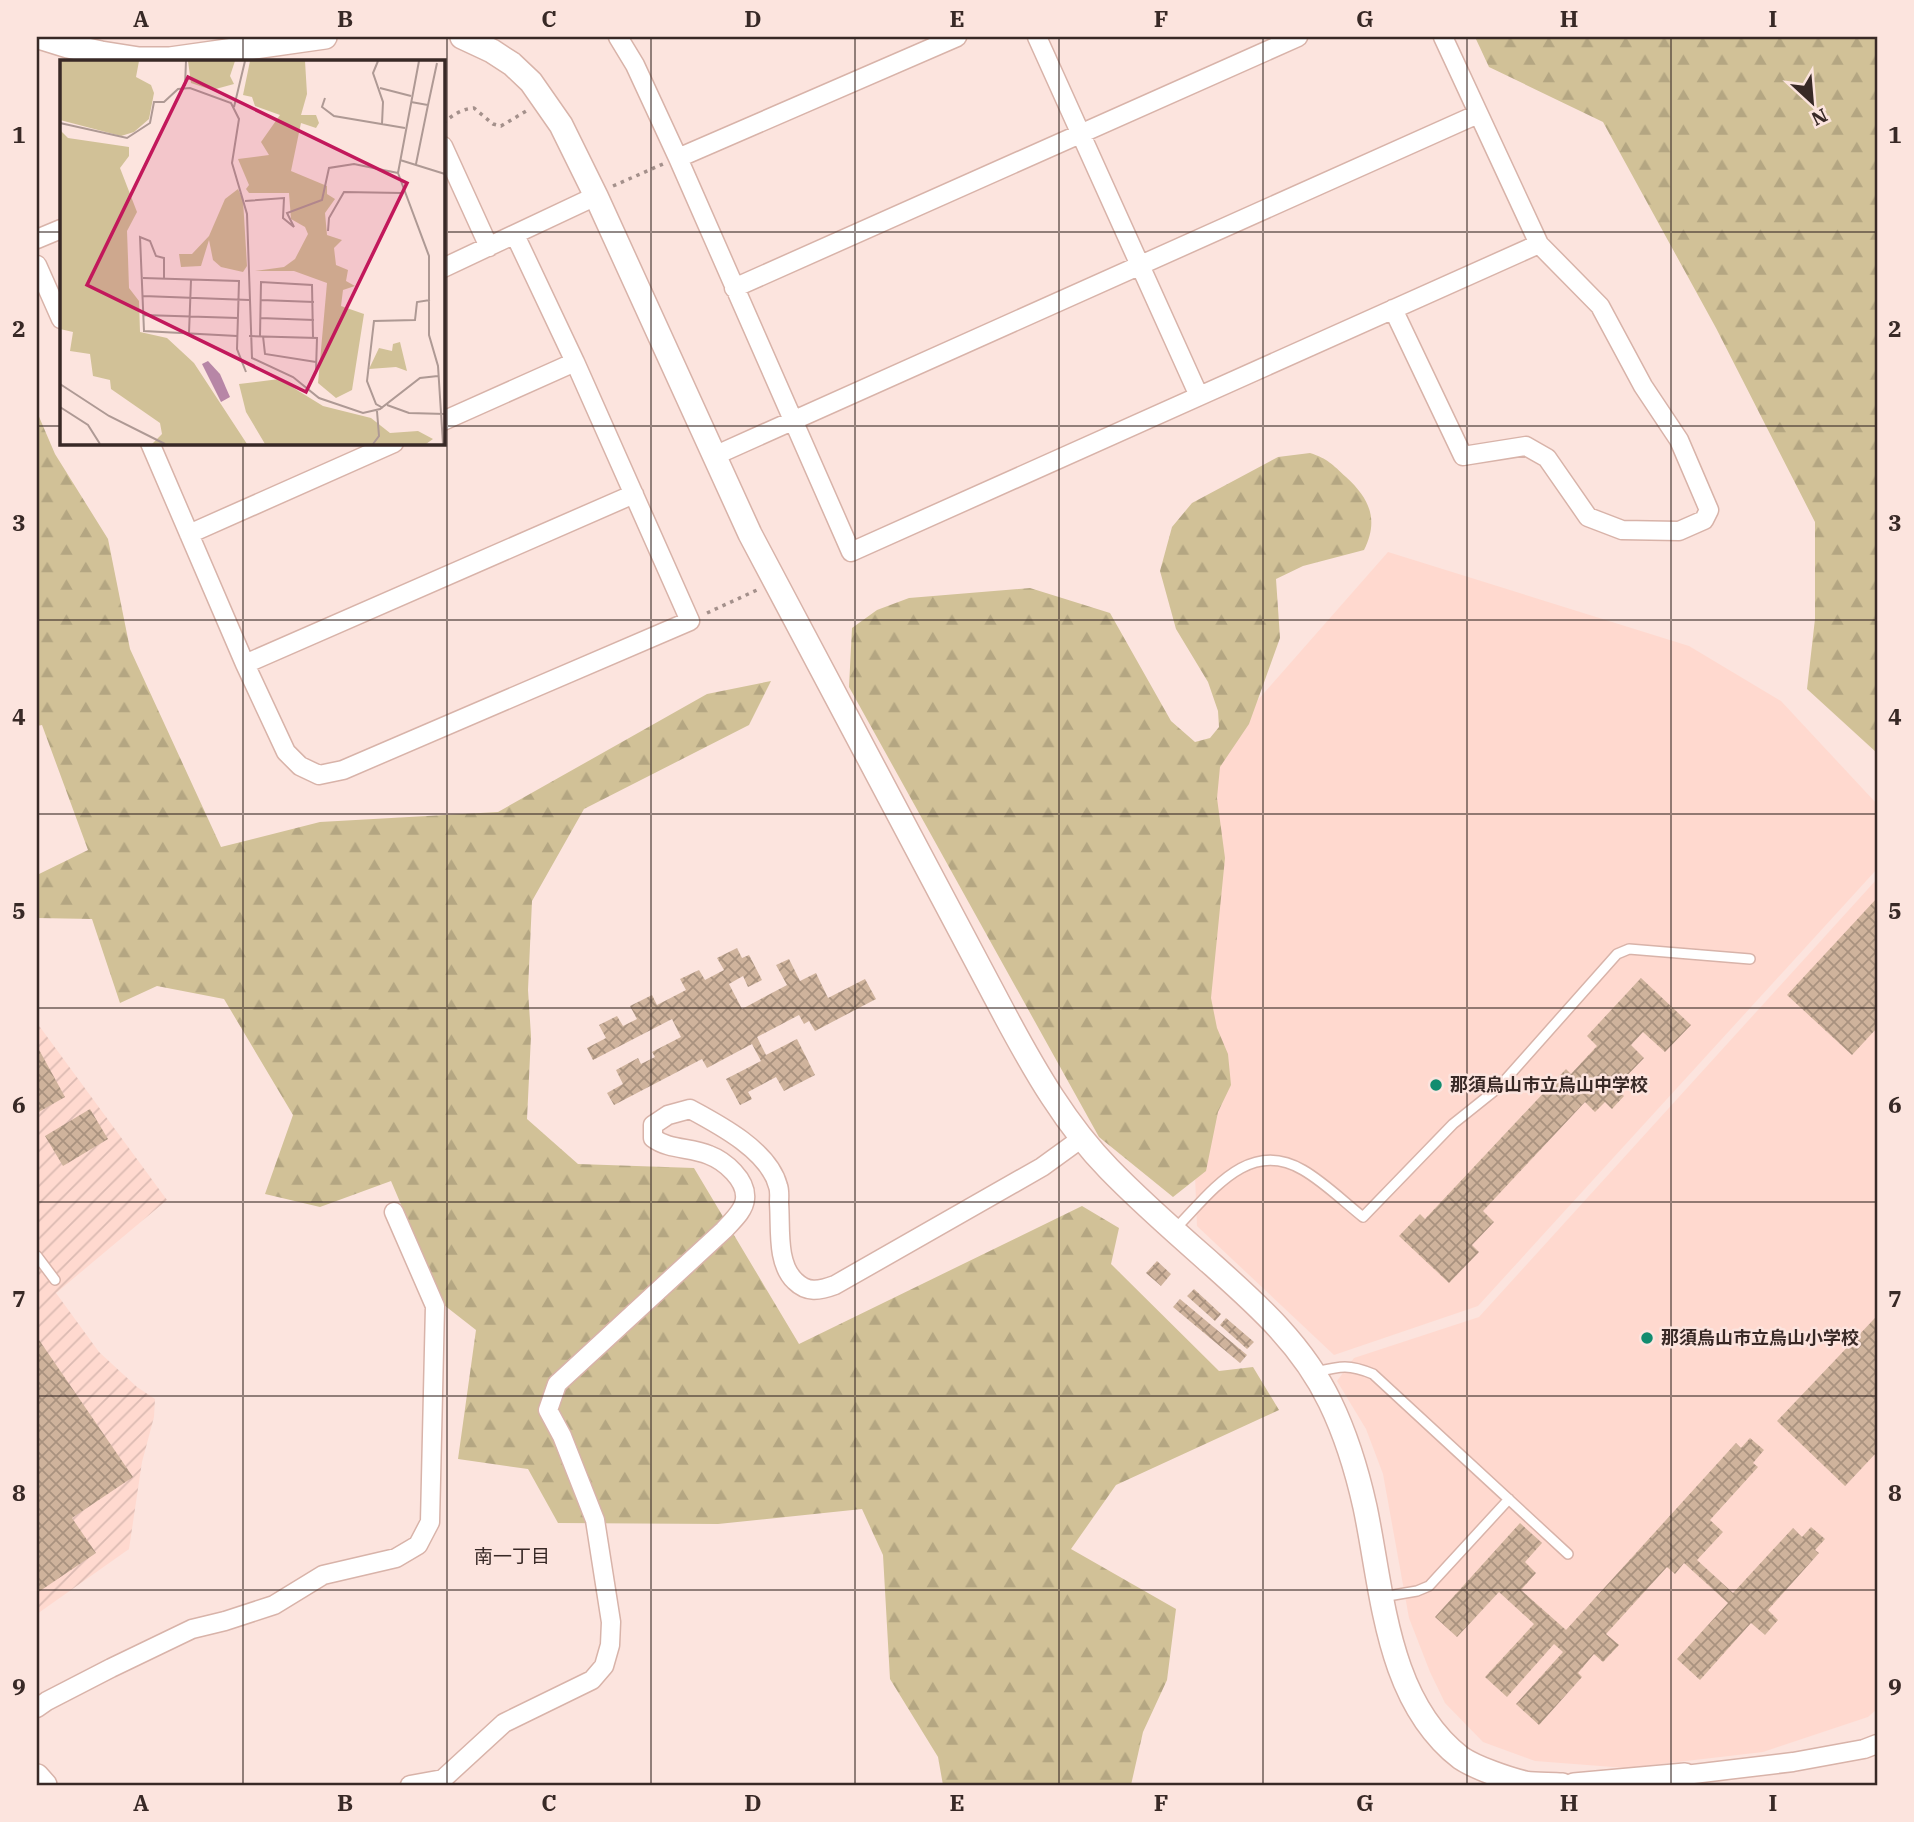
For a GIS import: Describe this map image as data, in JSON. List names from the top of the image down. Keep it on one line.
{"districts":["南一丁目"],"places":["那須烏山市立烏山中学校","那須烏山市立烏山小学校"],"north":"bottom right","grid":{"columns":["A","B","C","D","E","F","G","H","I"],"rows":["1","2","3","4","5","6","7","8","9"]}}
